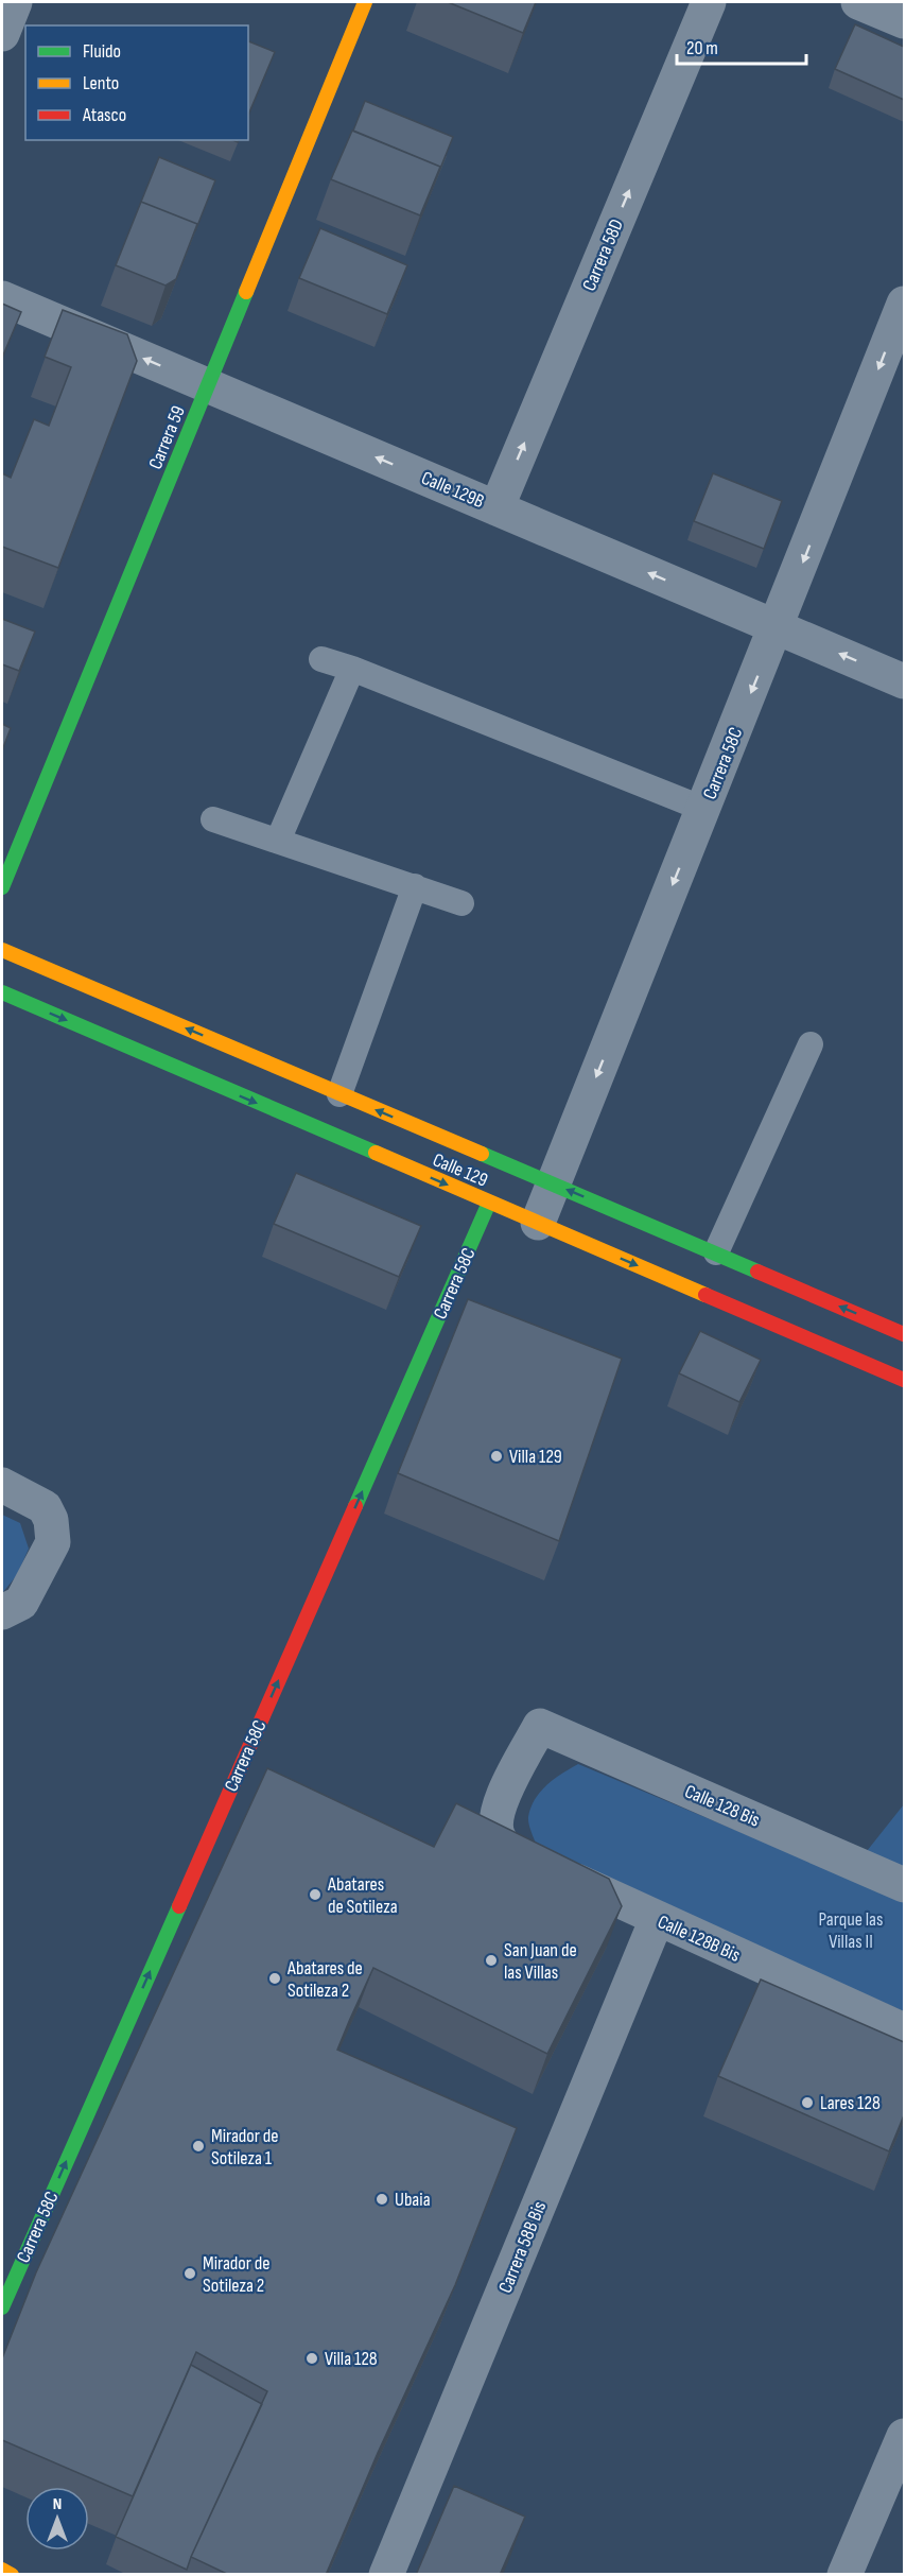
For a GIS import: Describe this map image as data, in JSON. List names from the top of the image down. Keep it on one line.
{"streets":{"street":["Carrera 58D","Carrera 59","Calle 129B","Carrera 58C","Calle 129","Calle 128 Bis","Calle 128B Bis","Carrera 58B Bis"]},"crossings":[["Carrera 58D","Calle 129B"],["Carrera 59","Calle 129B"],["Calle 129B","Carrera 58C"],["Carrera 58C","Calle 129"],["Calle 128 Bis","Calle 128B Bis"],["Calle 128B Bis","Carrera 58B Bis"]],"one_way":["Carrera 58D","Calle 129B"],"parks":["Parque las Villas II"],"places":["Villa 129","Abatares de Sotileza","San Juan de las Villas","Abatares de Sotileza 2","Lares 128","Mirador de Sotileza 1","Ubaia","Mirador de Sotileza 2","Villa 128"],"legend":["Fluido","Lento","Atasco"],"scale_bar":"20 m","north":"top"}
